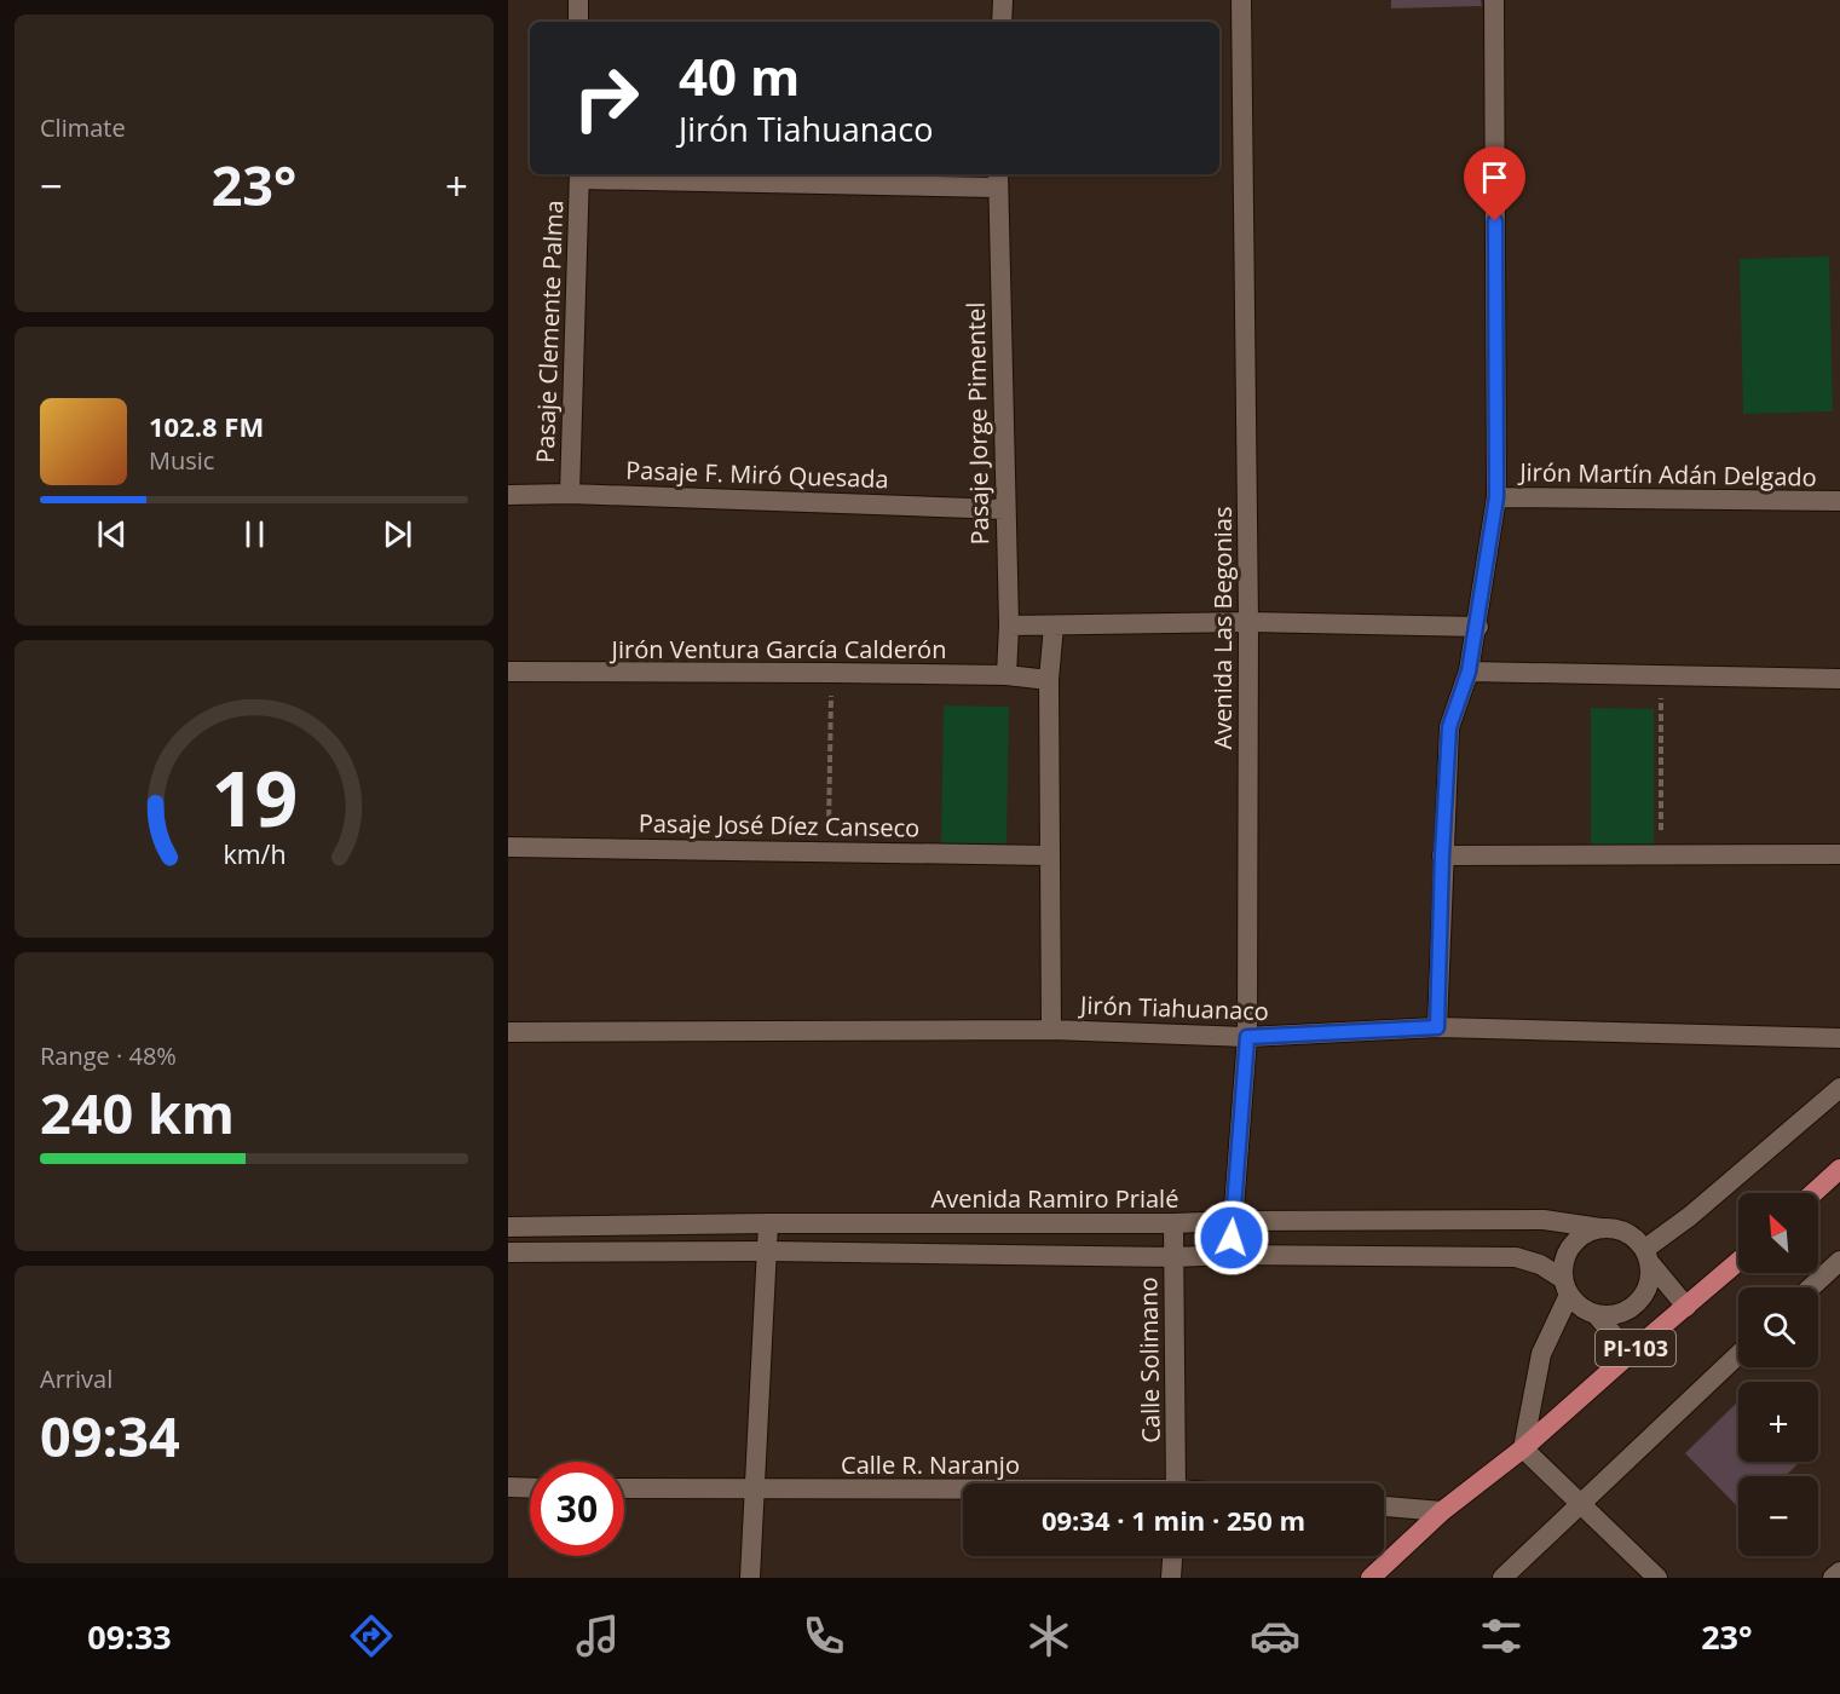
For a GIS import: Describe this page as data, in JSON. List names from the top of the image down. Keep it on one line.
{"streets":{"main road":["PI-103"],"street":["Pasaje Clemente Palma","Pasaje Jorge Pimentel","Pasaje F. Miró Quesada","Jirón Martín Adán Delgado","Avenida Las Begonias","Jirón Ventura García Calderón","Pasaje José Díez Canseco","Jirón Tiahuanaco","Avenida Ramiro Prialé","Calle Solimano","Calle R. Naranjo"]},"crossings":[["Pasaje Clemente Palma","Pasaje F. Miró Quesada"],["Pasaje Jorge Pimentel","Pasaje F. Miró Quesada"],["Pasaje Jorge Pimentel","Jirón Ventura García Calderón"],["Avenida Las Begonias","Jirón Tiahuanaco"],["Avenida Las Begonias","Avenida Ramiro Prialé"],["Avenida Ramiro Prialé","Calle Solimano"]],"north":"top left","page":{"tile":["Climate",["Range · 48%","240 km"],["Arrival","09:34"]],"turn":["40 m","Jirón Tiahuanaco"],"heat":["−","23°","+"],"song":["102.8 FM","Music"],"map_buttons":["+","−"],"limit":"30","trip":"09:34 · 1 min · 250 m","tabs":["09:33","23°"],"gauge":["19","km/h"]}}
